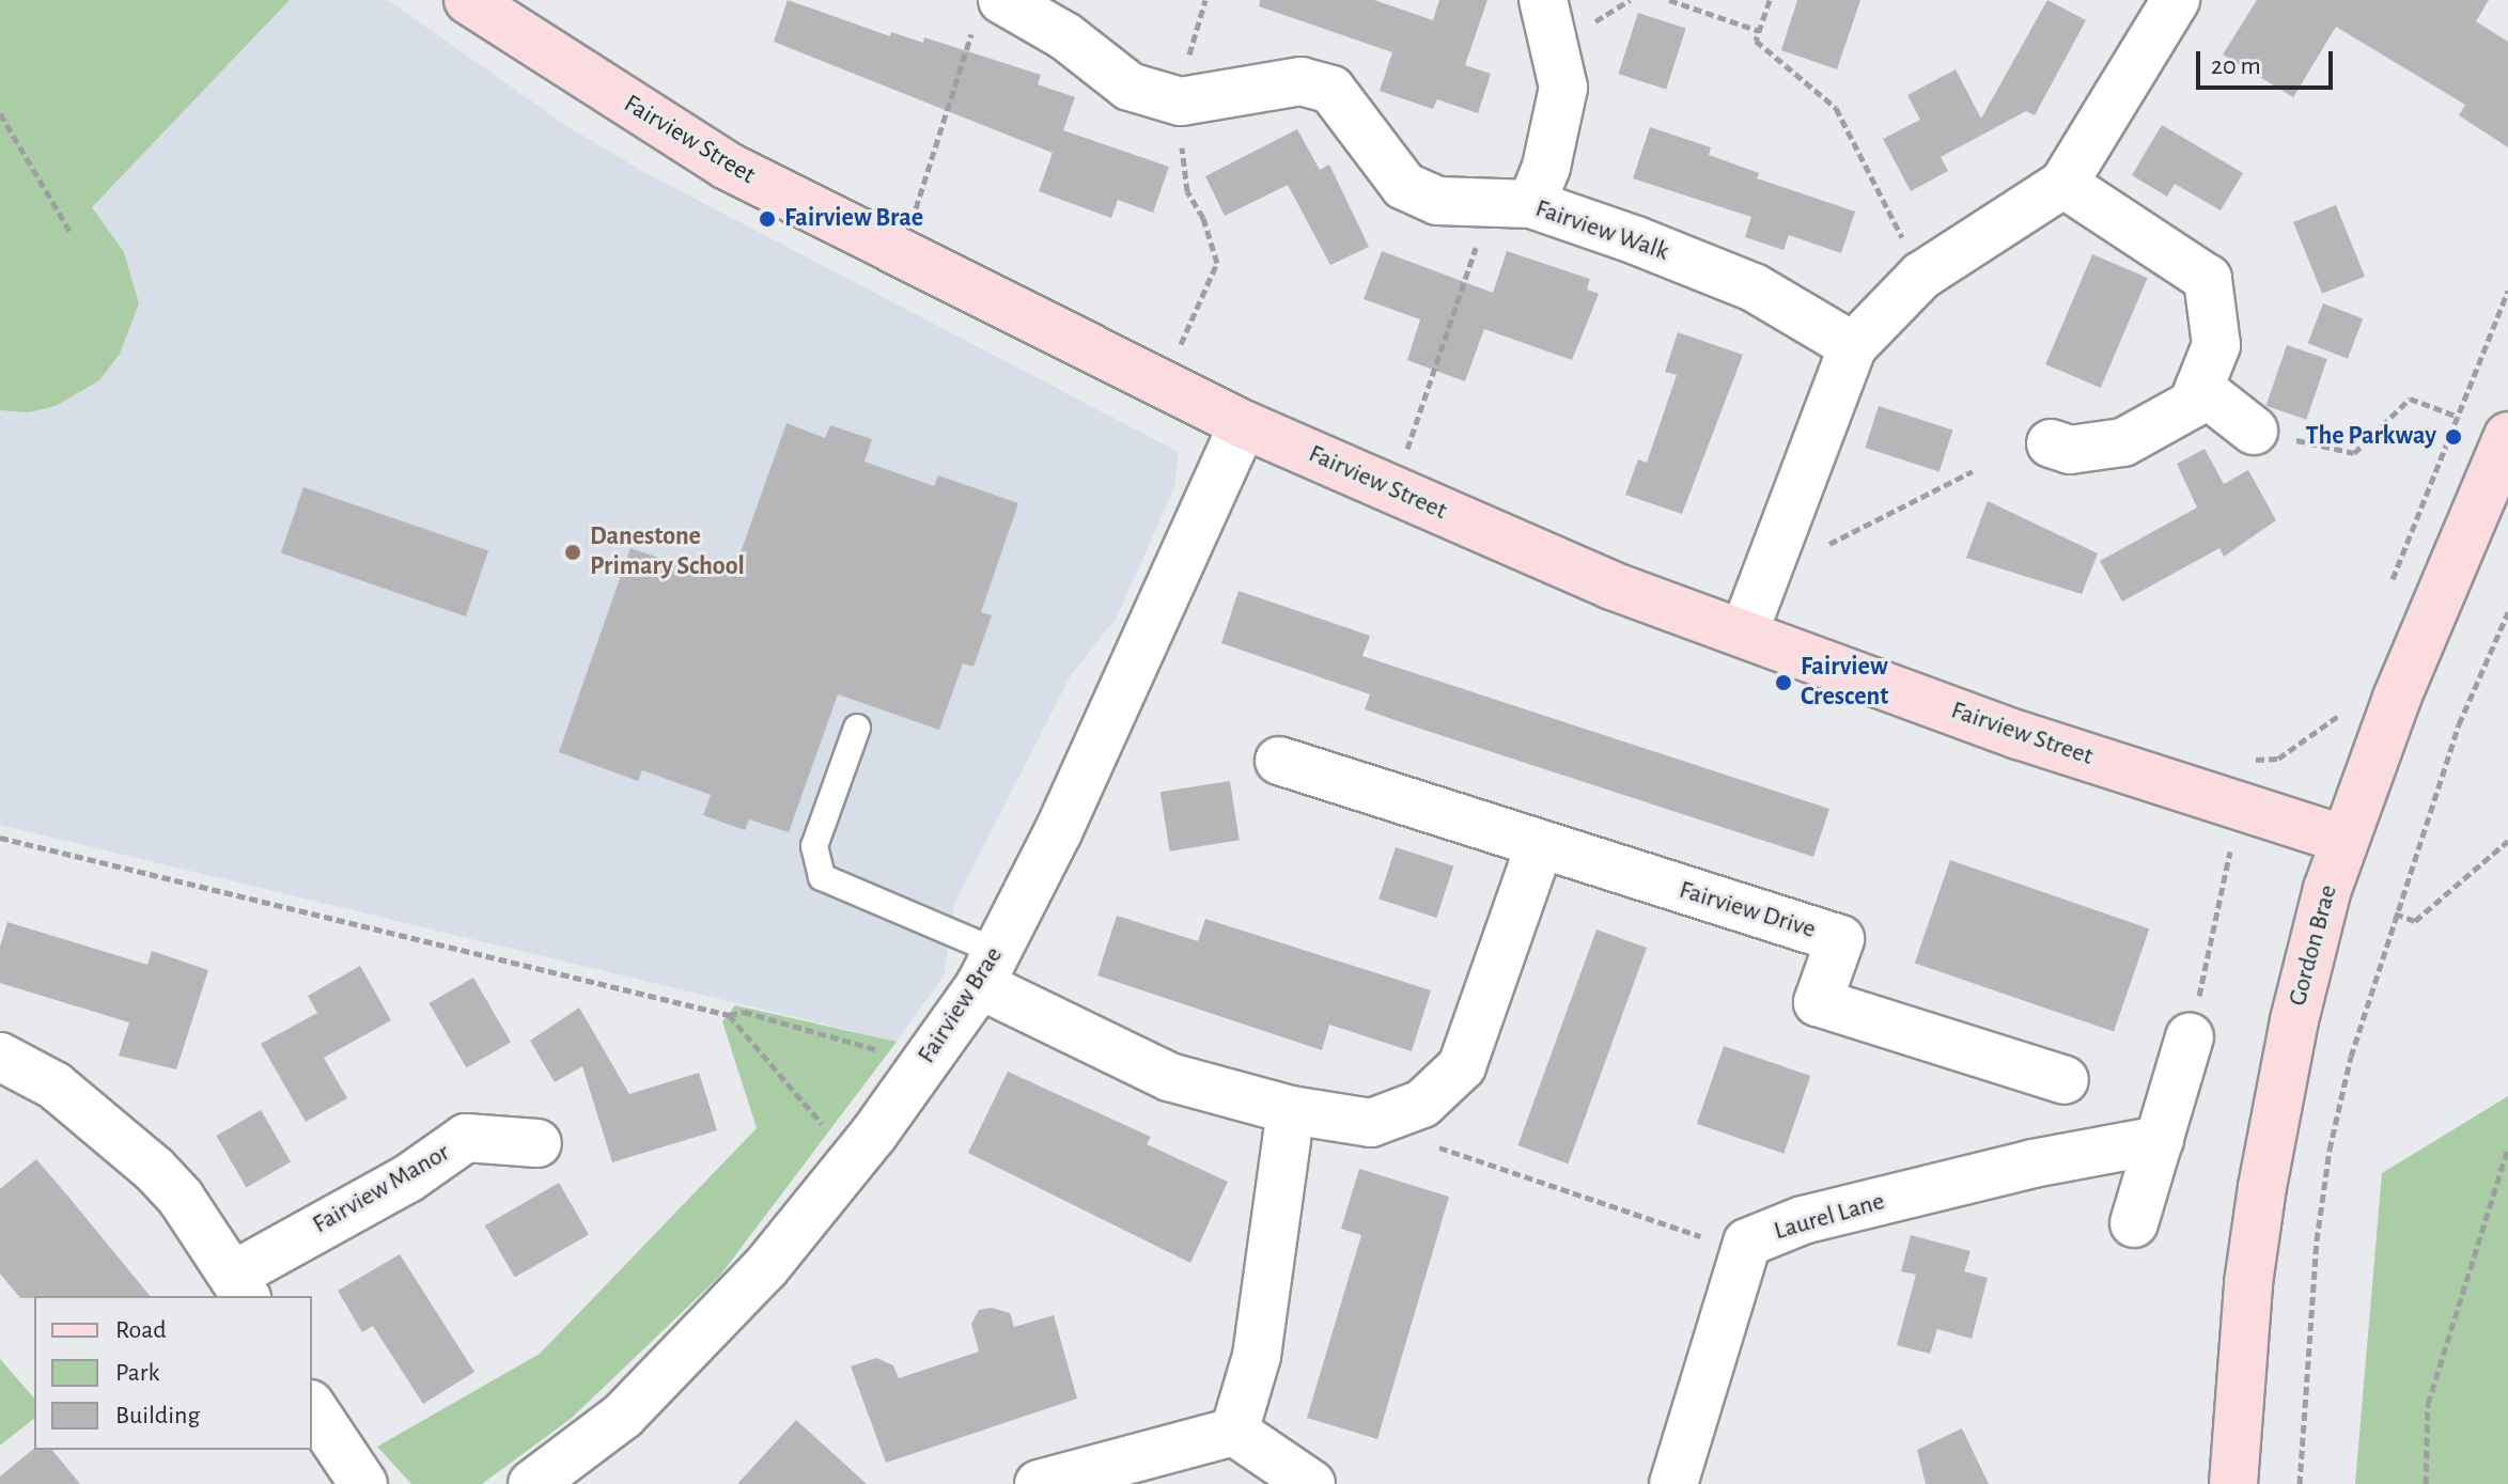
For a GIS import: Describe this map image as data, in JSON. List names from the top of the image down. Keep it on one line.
{"streets":{"street":["Fairview Street","Fairview Walk","Fairview Drive","Gordon Brae","Fairview Brae","Fairview Manor","Laurel Lane"]},"crossings":[["Fairview Street","Gordon Brae"],["Fairview Street","Fairview Brae"]],"places":["Fairview Brae","The Parkway","Danestone Primary School","Fairview Crescent"],"legend":["Road","Park","Building"],"scale_bar":"20 m"}
